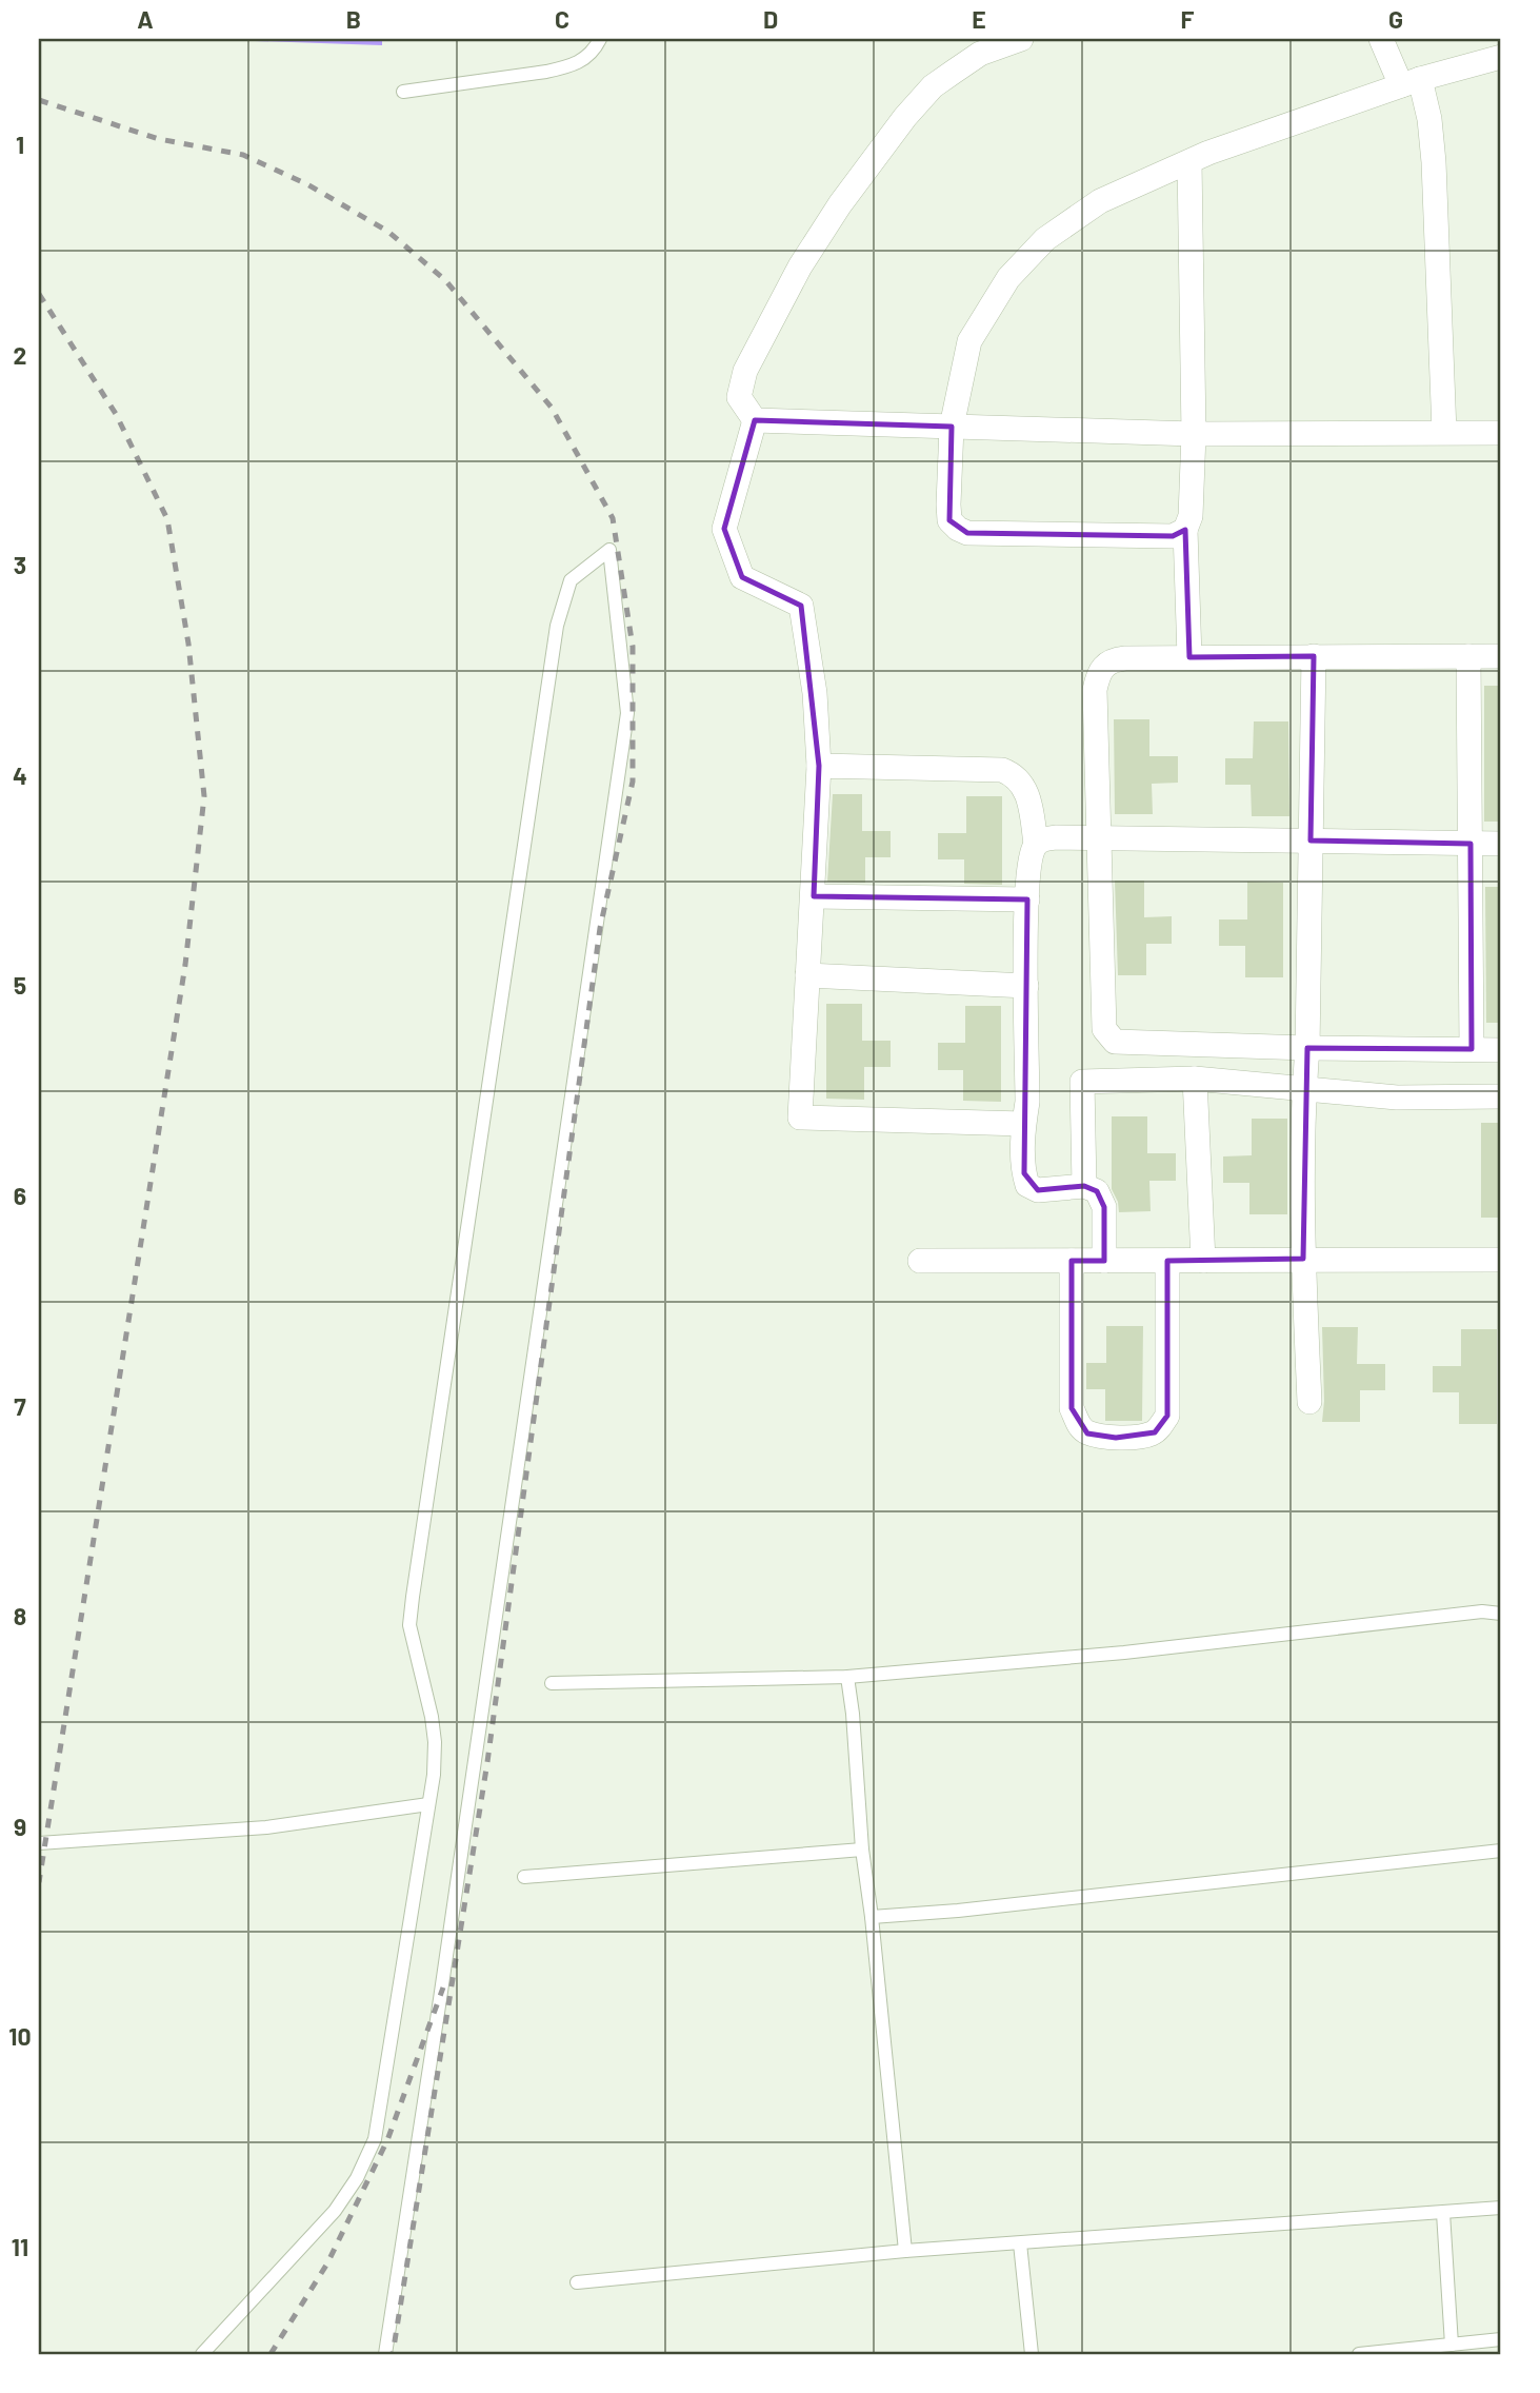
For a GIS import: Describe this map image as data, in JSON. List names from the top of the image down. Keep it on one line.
{"grid":{"columns":["A","B","C","D","E","F","G"],"rows":["1","2","3","4","5","6","7","8","9","10","11"]}}
